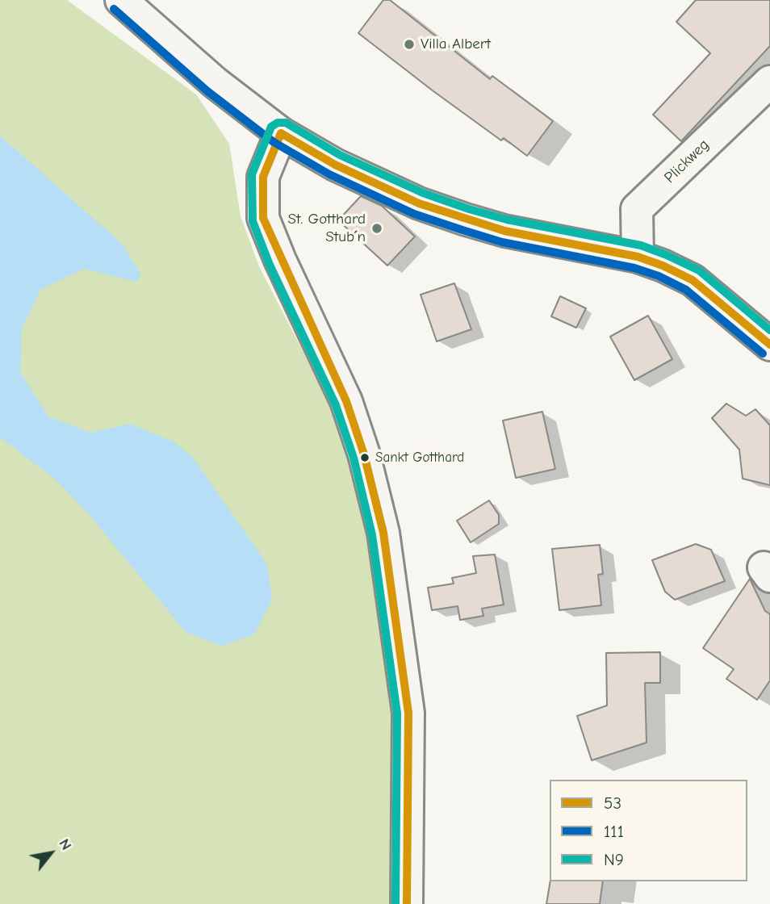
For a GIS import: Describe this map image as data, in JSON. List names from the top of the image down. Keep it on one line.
{"streets":{"street":["Plickweg"]},"places":["Villa Albert","St. Gotthard Stub´n","Sankt Gotthard"],"lines":["transit line 111","transit line N9","transit line 53"],"legend":["53","111","N9"],"north":"top right"}
